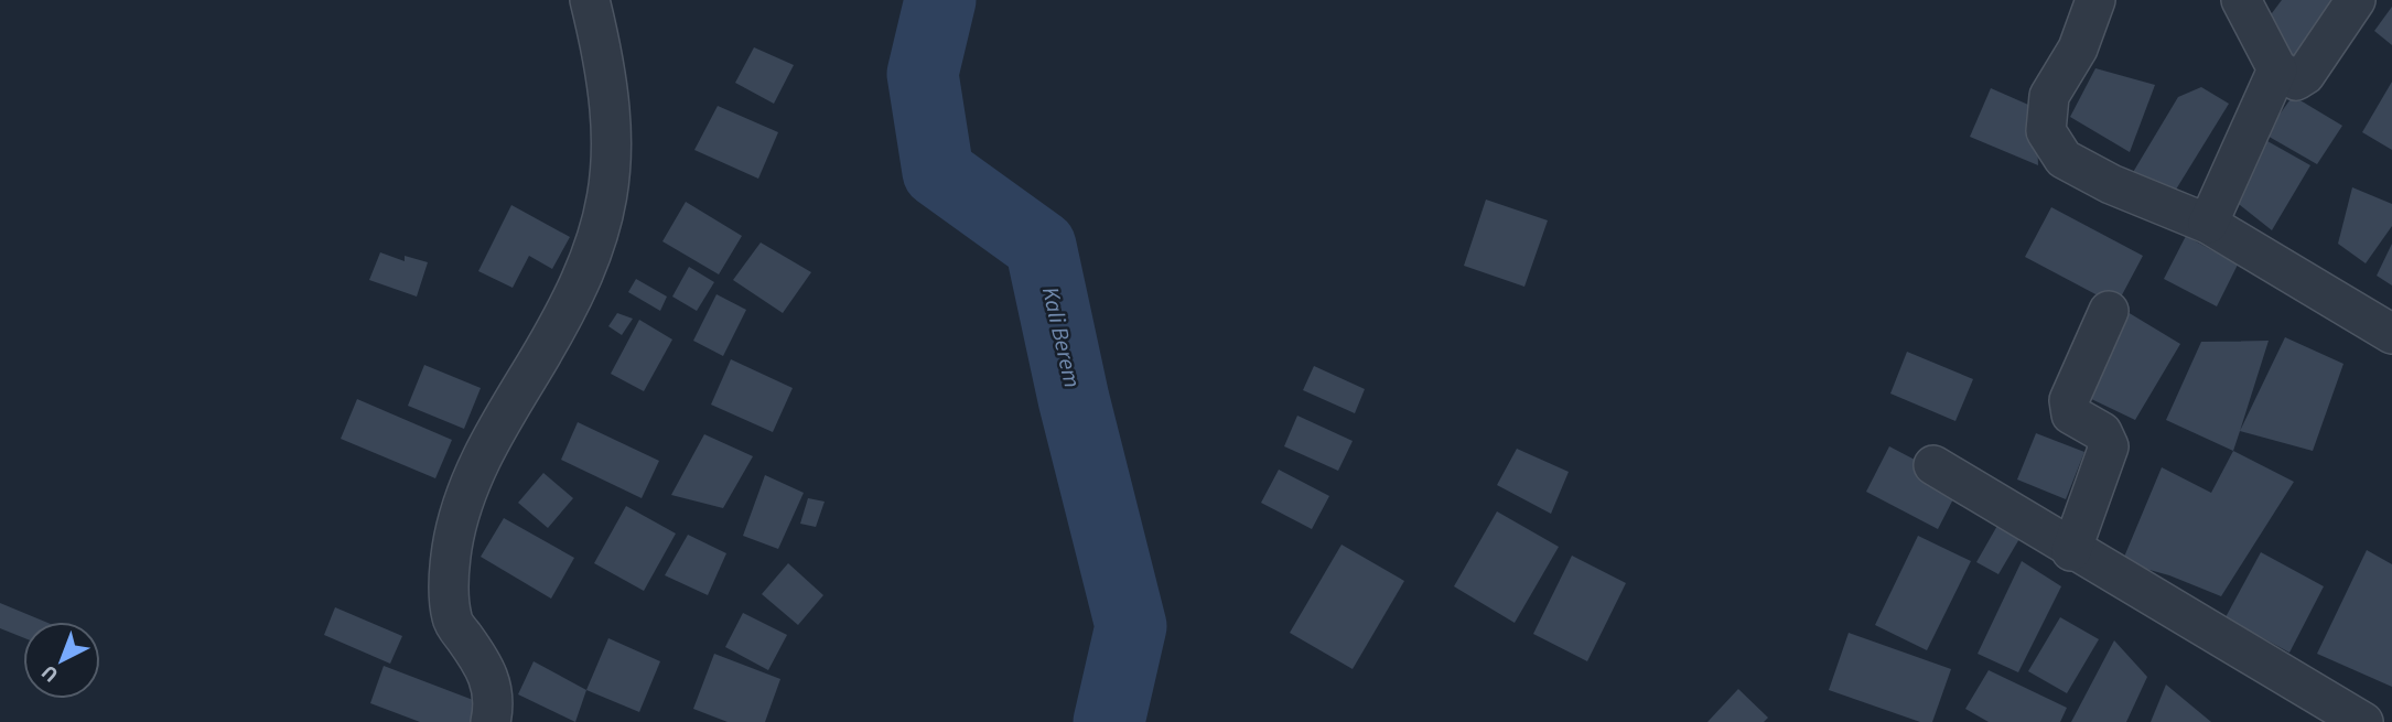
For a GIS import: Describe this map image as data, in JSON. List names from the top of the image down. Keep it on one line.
{"water":["Kali Berem"],"north":"bottom left"}
